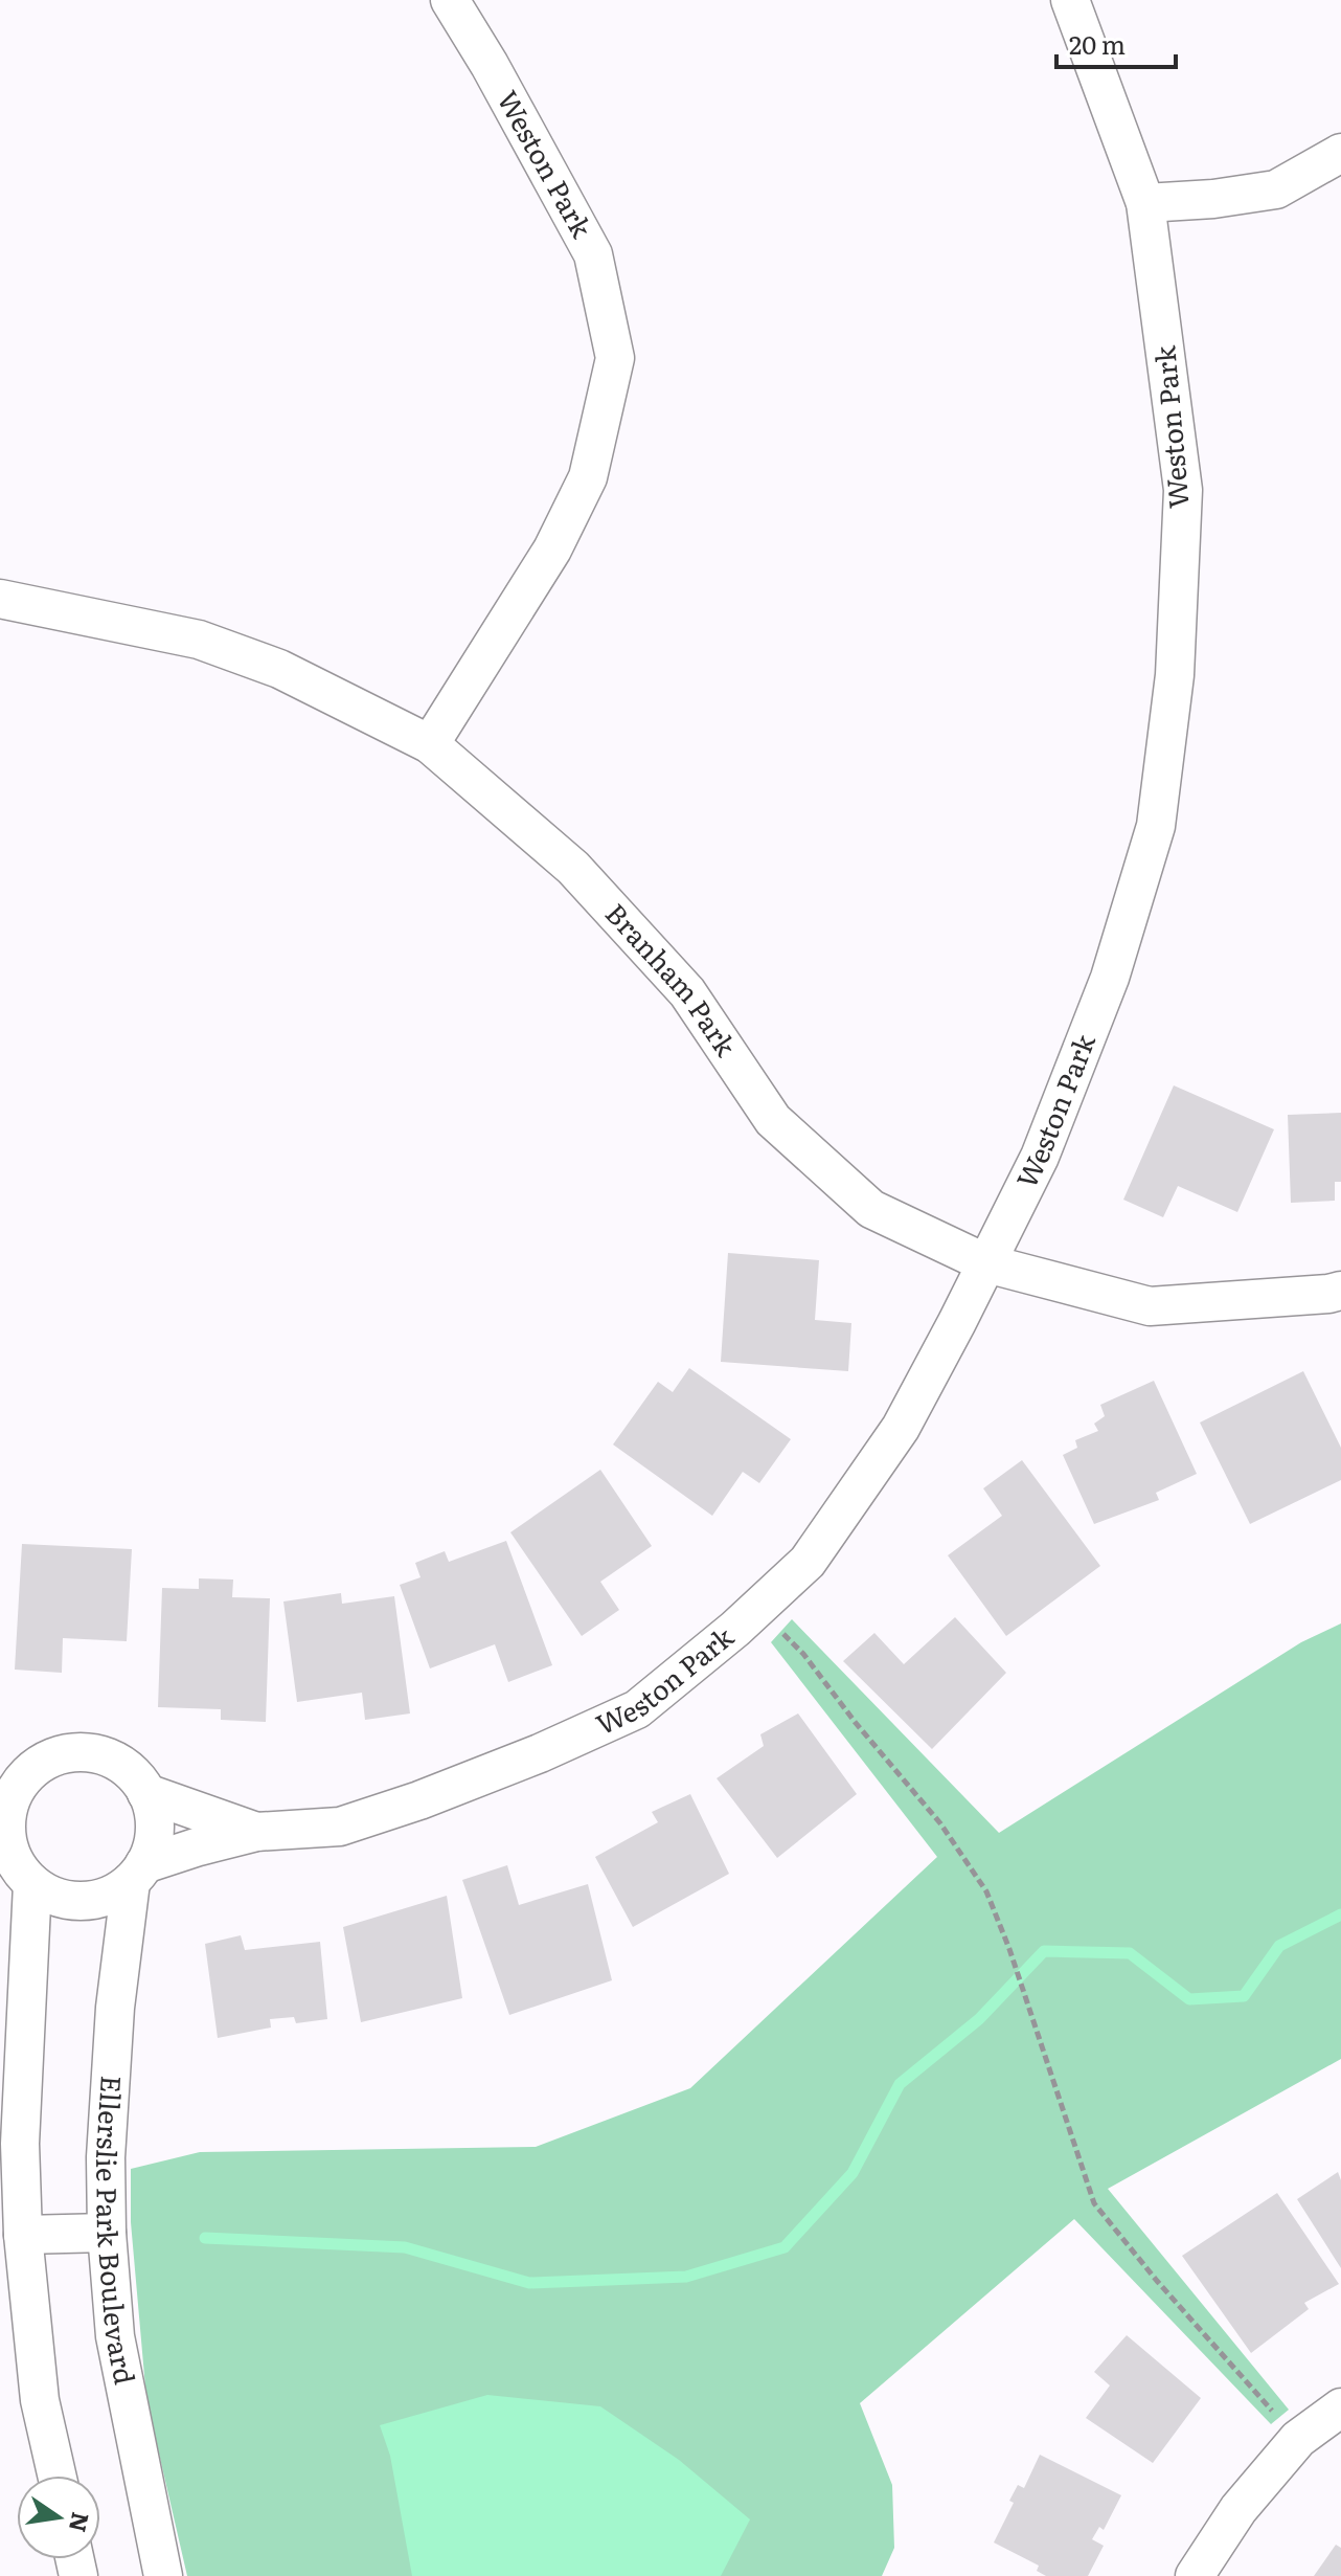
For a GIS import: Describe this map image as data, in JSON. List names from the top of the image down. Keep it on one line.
{"streets":{"street":["Weston Park","Branham Park","Ellerslie Park Boulevard"]},"crossings":[["Weston Park","Branham Park"],["Weston Park","Ellerslie Park Boulevard"]],"scale_bar":"20 m","north":"right"}
